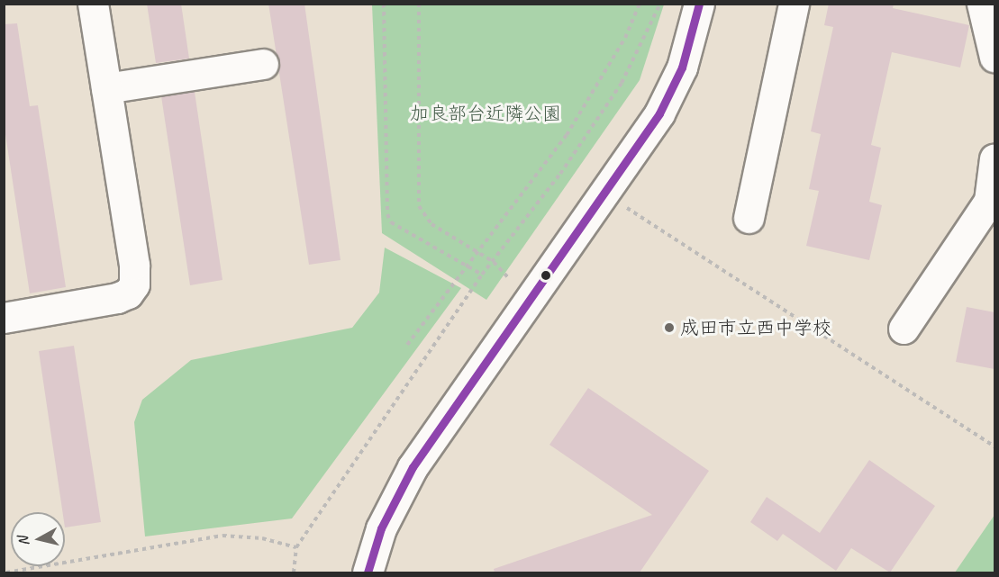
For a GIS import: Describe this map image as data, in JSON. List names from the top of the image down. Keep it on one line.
{"parks":["加良部台近隣公園"],"places":["成田市立西中学校"],"north":"left"}
